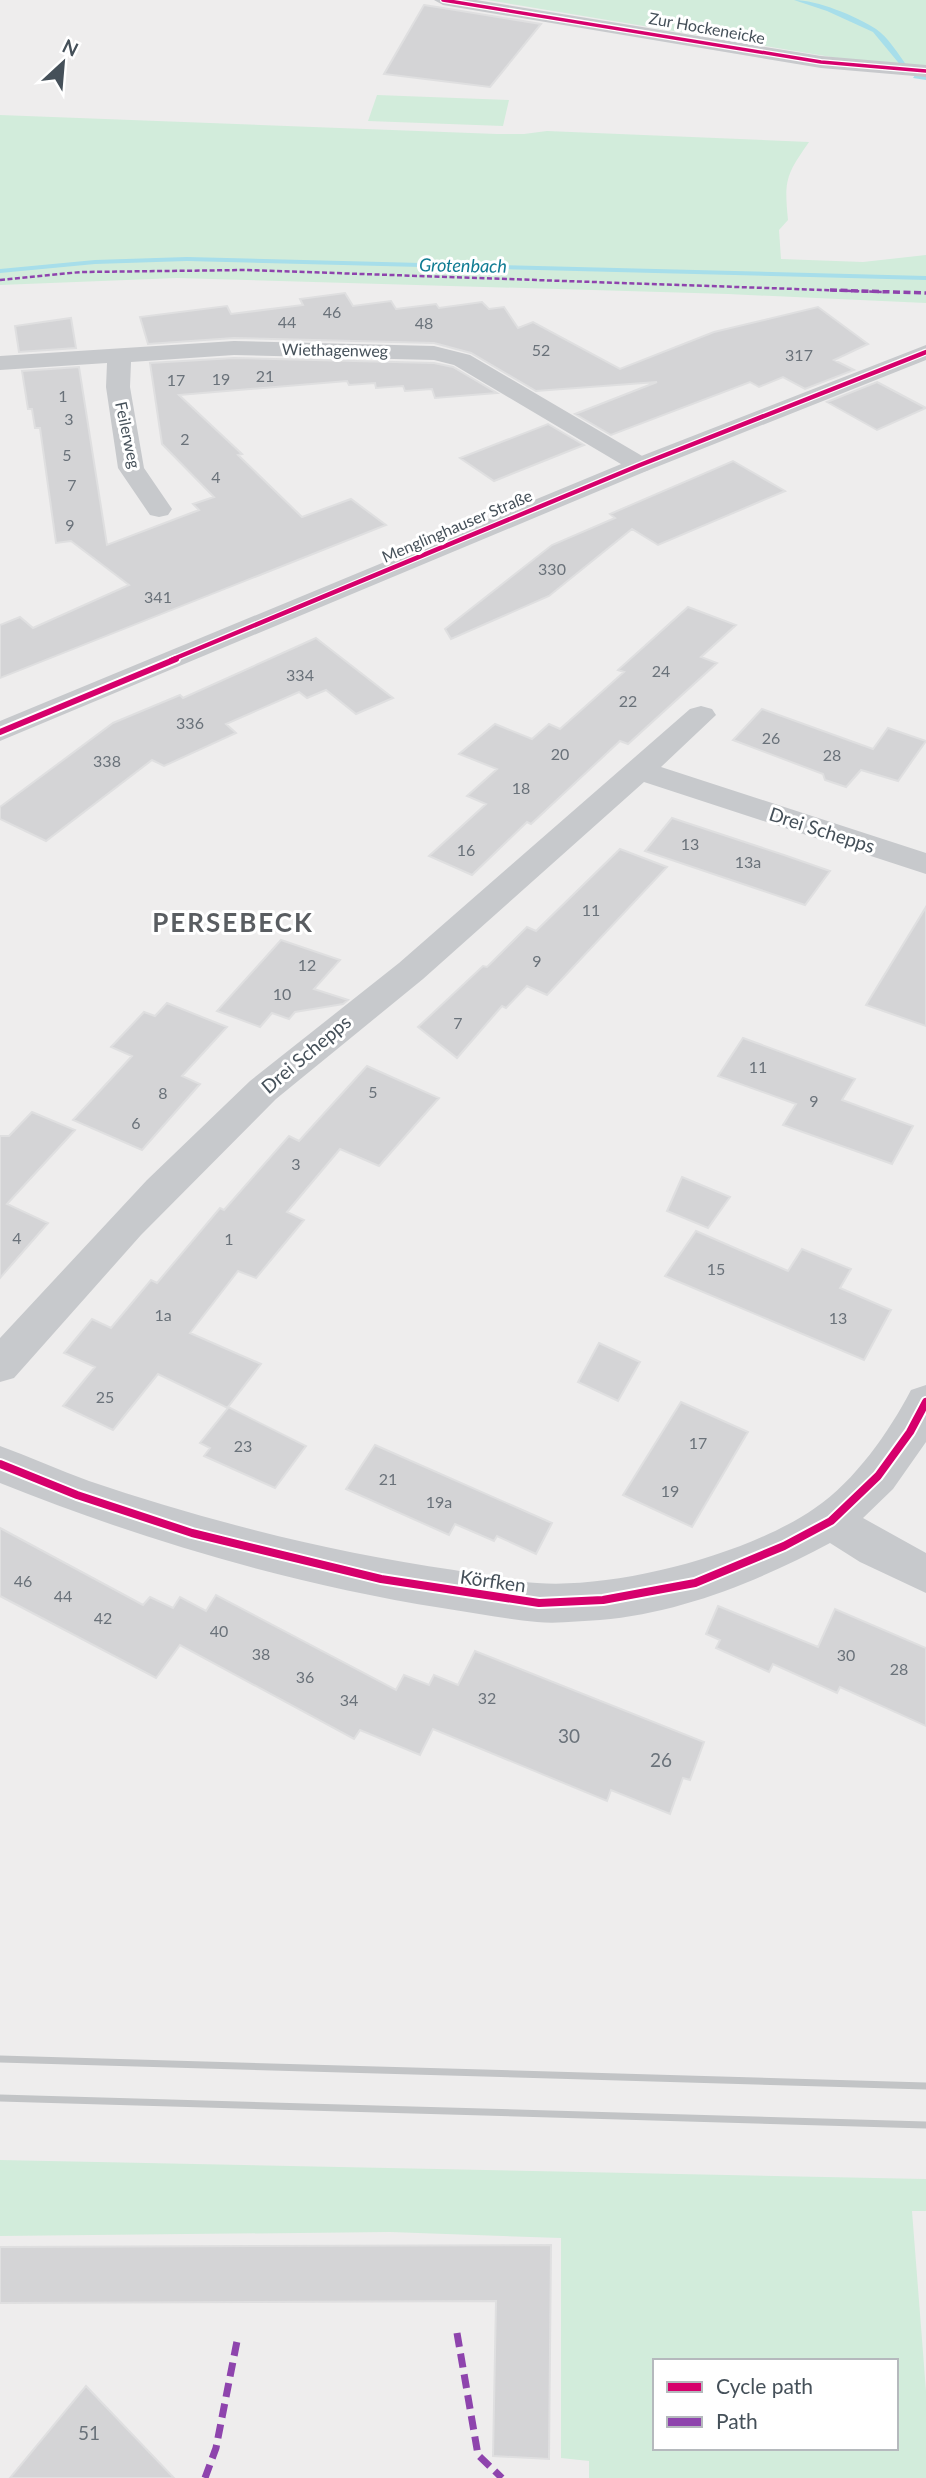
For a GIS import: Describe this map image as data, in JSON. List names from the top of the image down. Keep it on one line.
{"streets":{"street":["Zur Hockeneicke","Wiethagenweg","Feilerweg","Menglinghauser Straße","Drei Schepps","Körfken"]},"crossings":[["Wiethagenweg","Feilerweg"],["Wiethagenweg","Menglinghauser Straße"]],"districts":["PERSEBECK"],"water":["Grotenbach"],"house_numbers":["46","44","48","52","317","21","19","17","1","3","2","5","4","7","9","330","341","24","334","22","336","26","20","28","338","18","13","16","13a","11","9","12","10","7","11","5","8","9","6","3","4","1","15","1a","13","25","17","23","21","19","19a","46","44","42","40","38","30","28","36","32","34","30","26","51"],"legend":["Cycle path","Path"],"north":"top right"}
